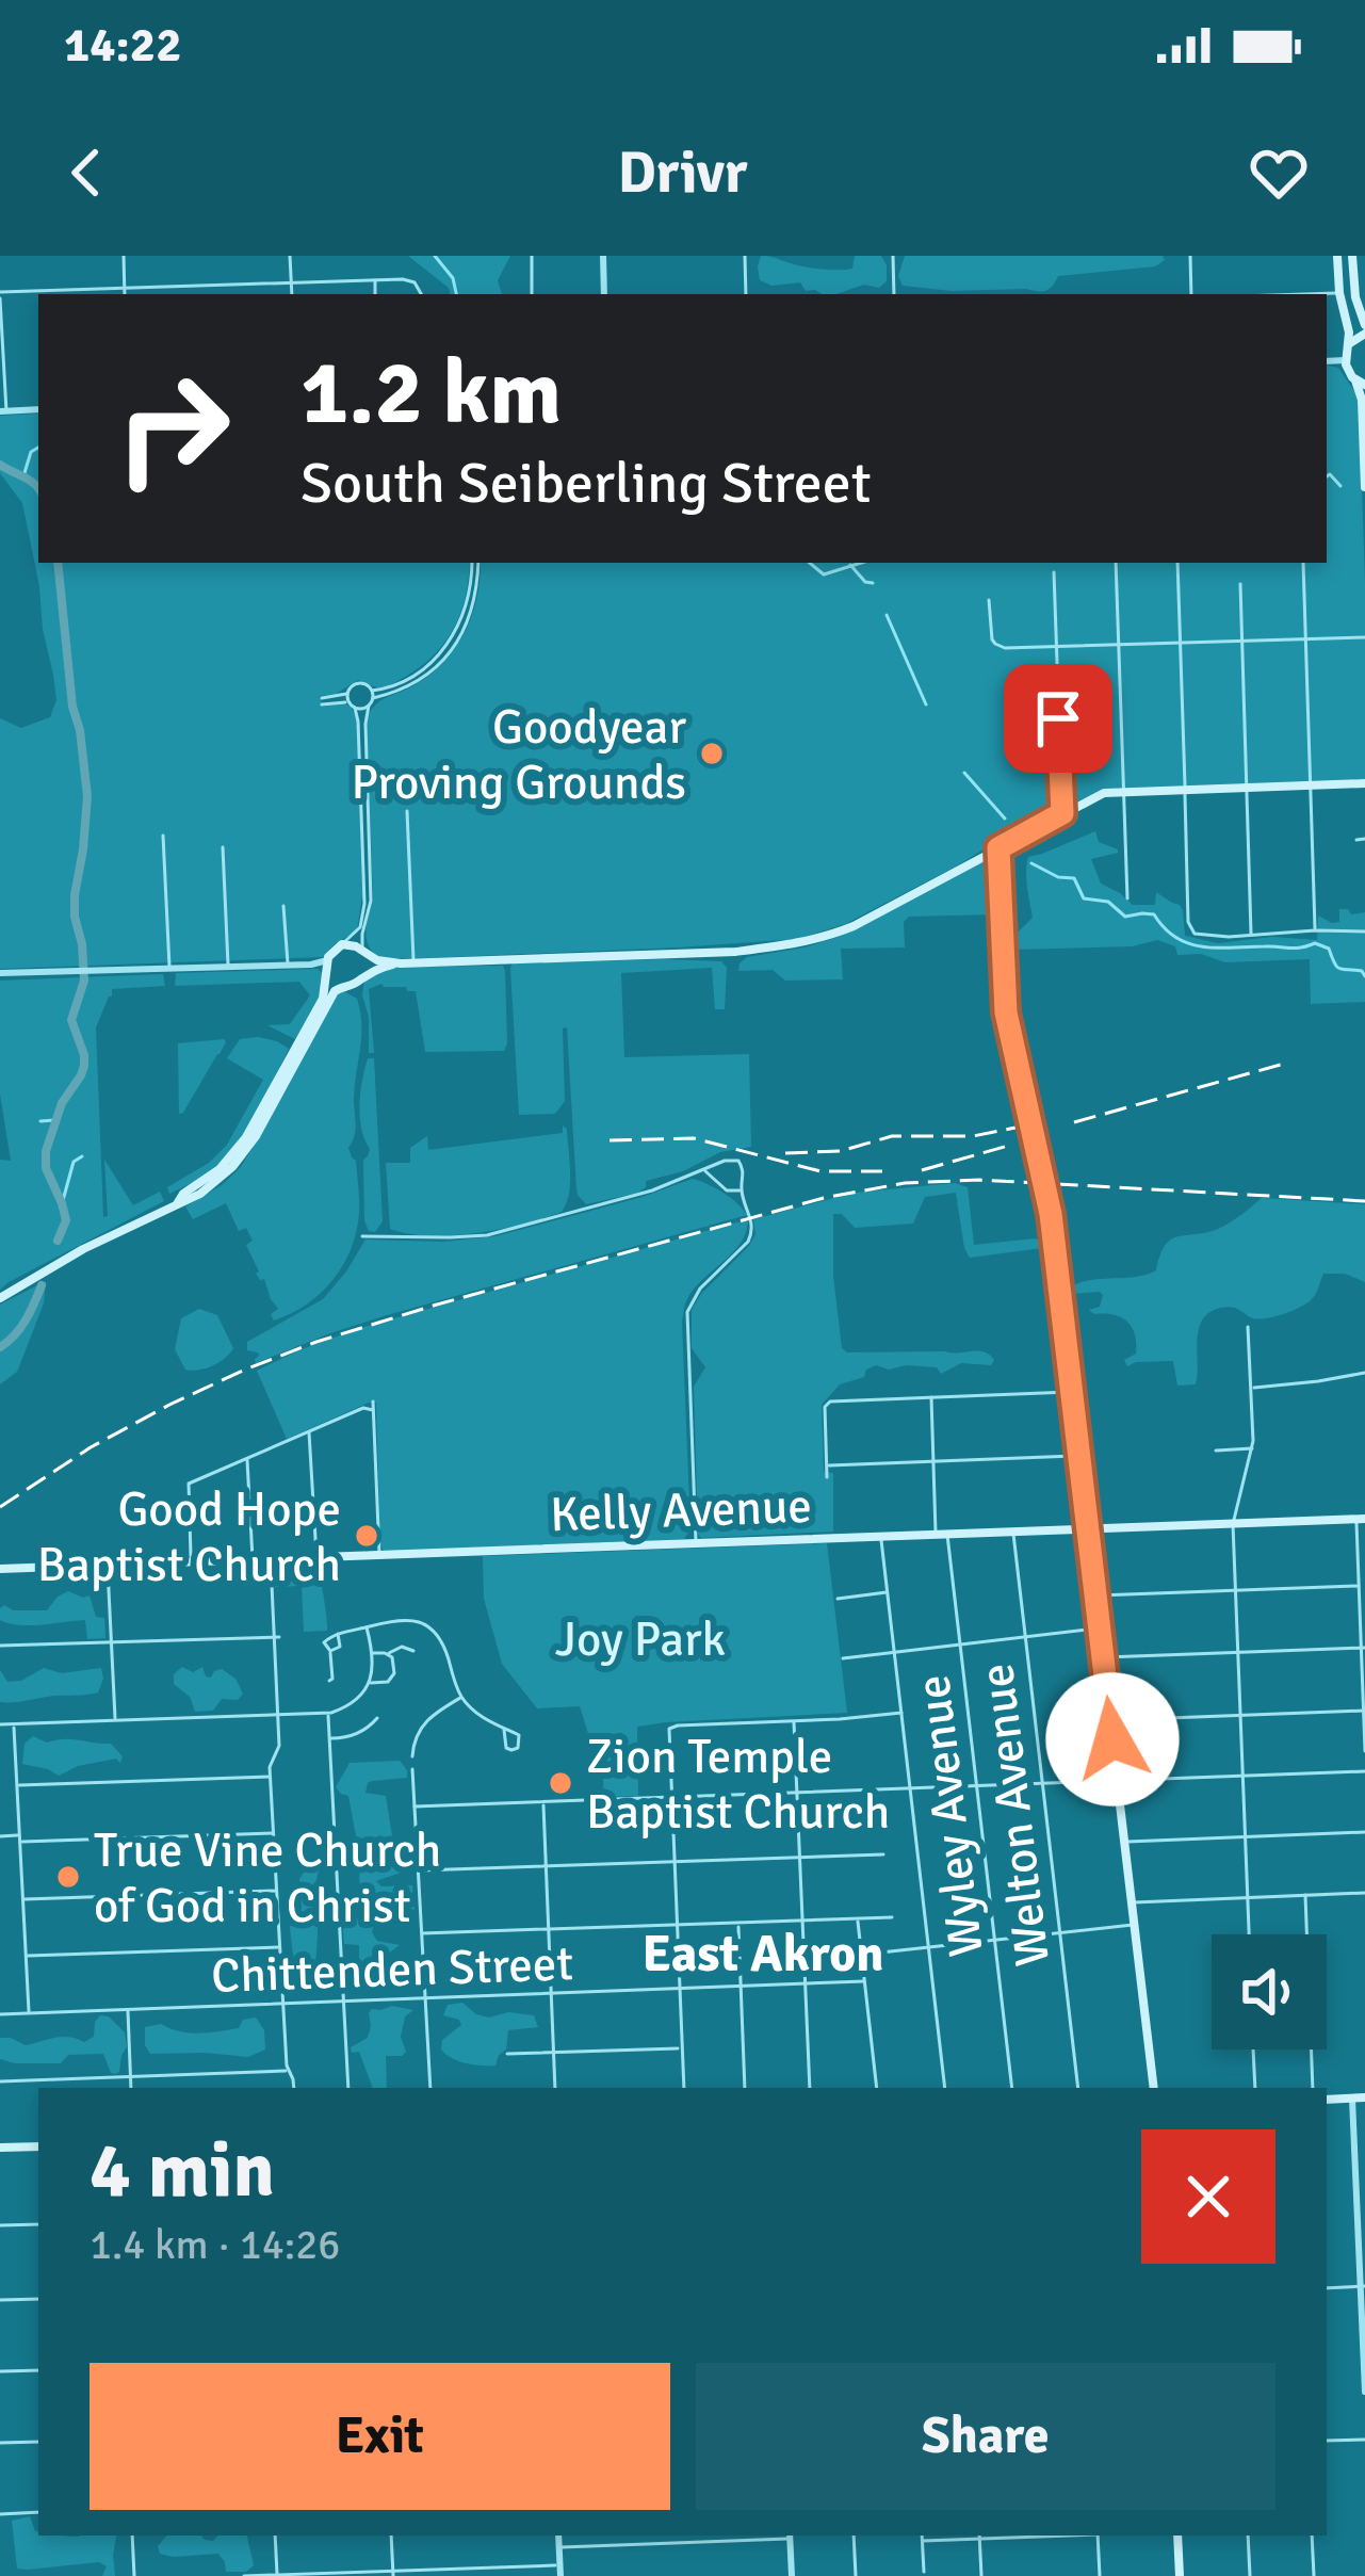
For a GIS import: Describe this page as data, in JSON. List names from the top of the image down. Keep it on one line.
{"streets":{"main road":["Kelly Avenue"],"street":["Welton Avenue","Wyley Avenue","Chittenden Street"]},"crossings":[["Kelly Avenue","Welton Avenue"],["Kelly Avenue","Wyley Avenue"]],"districts":["East Akron"],"parks":["Joy Park"],"places":["Goodyear Proving Grounds","Good Hope Baptist Church","Zion Temple Baptist Church","True Vine Church of God in Christ"],"page":{"status":"14:22","header":"Drivr","turn":["1.2 km","South Seiberling Street"],"heading":["4 min","1.4 km · 14:26"],"buttons":["Exit","Share"]}}
